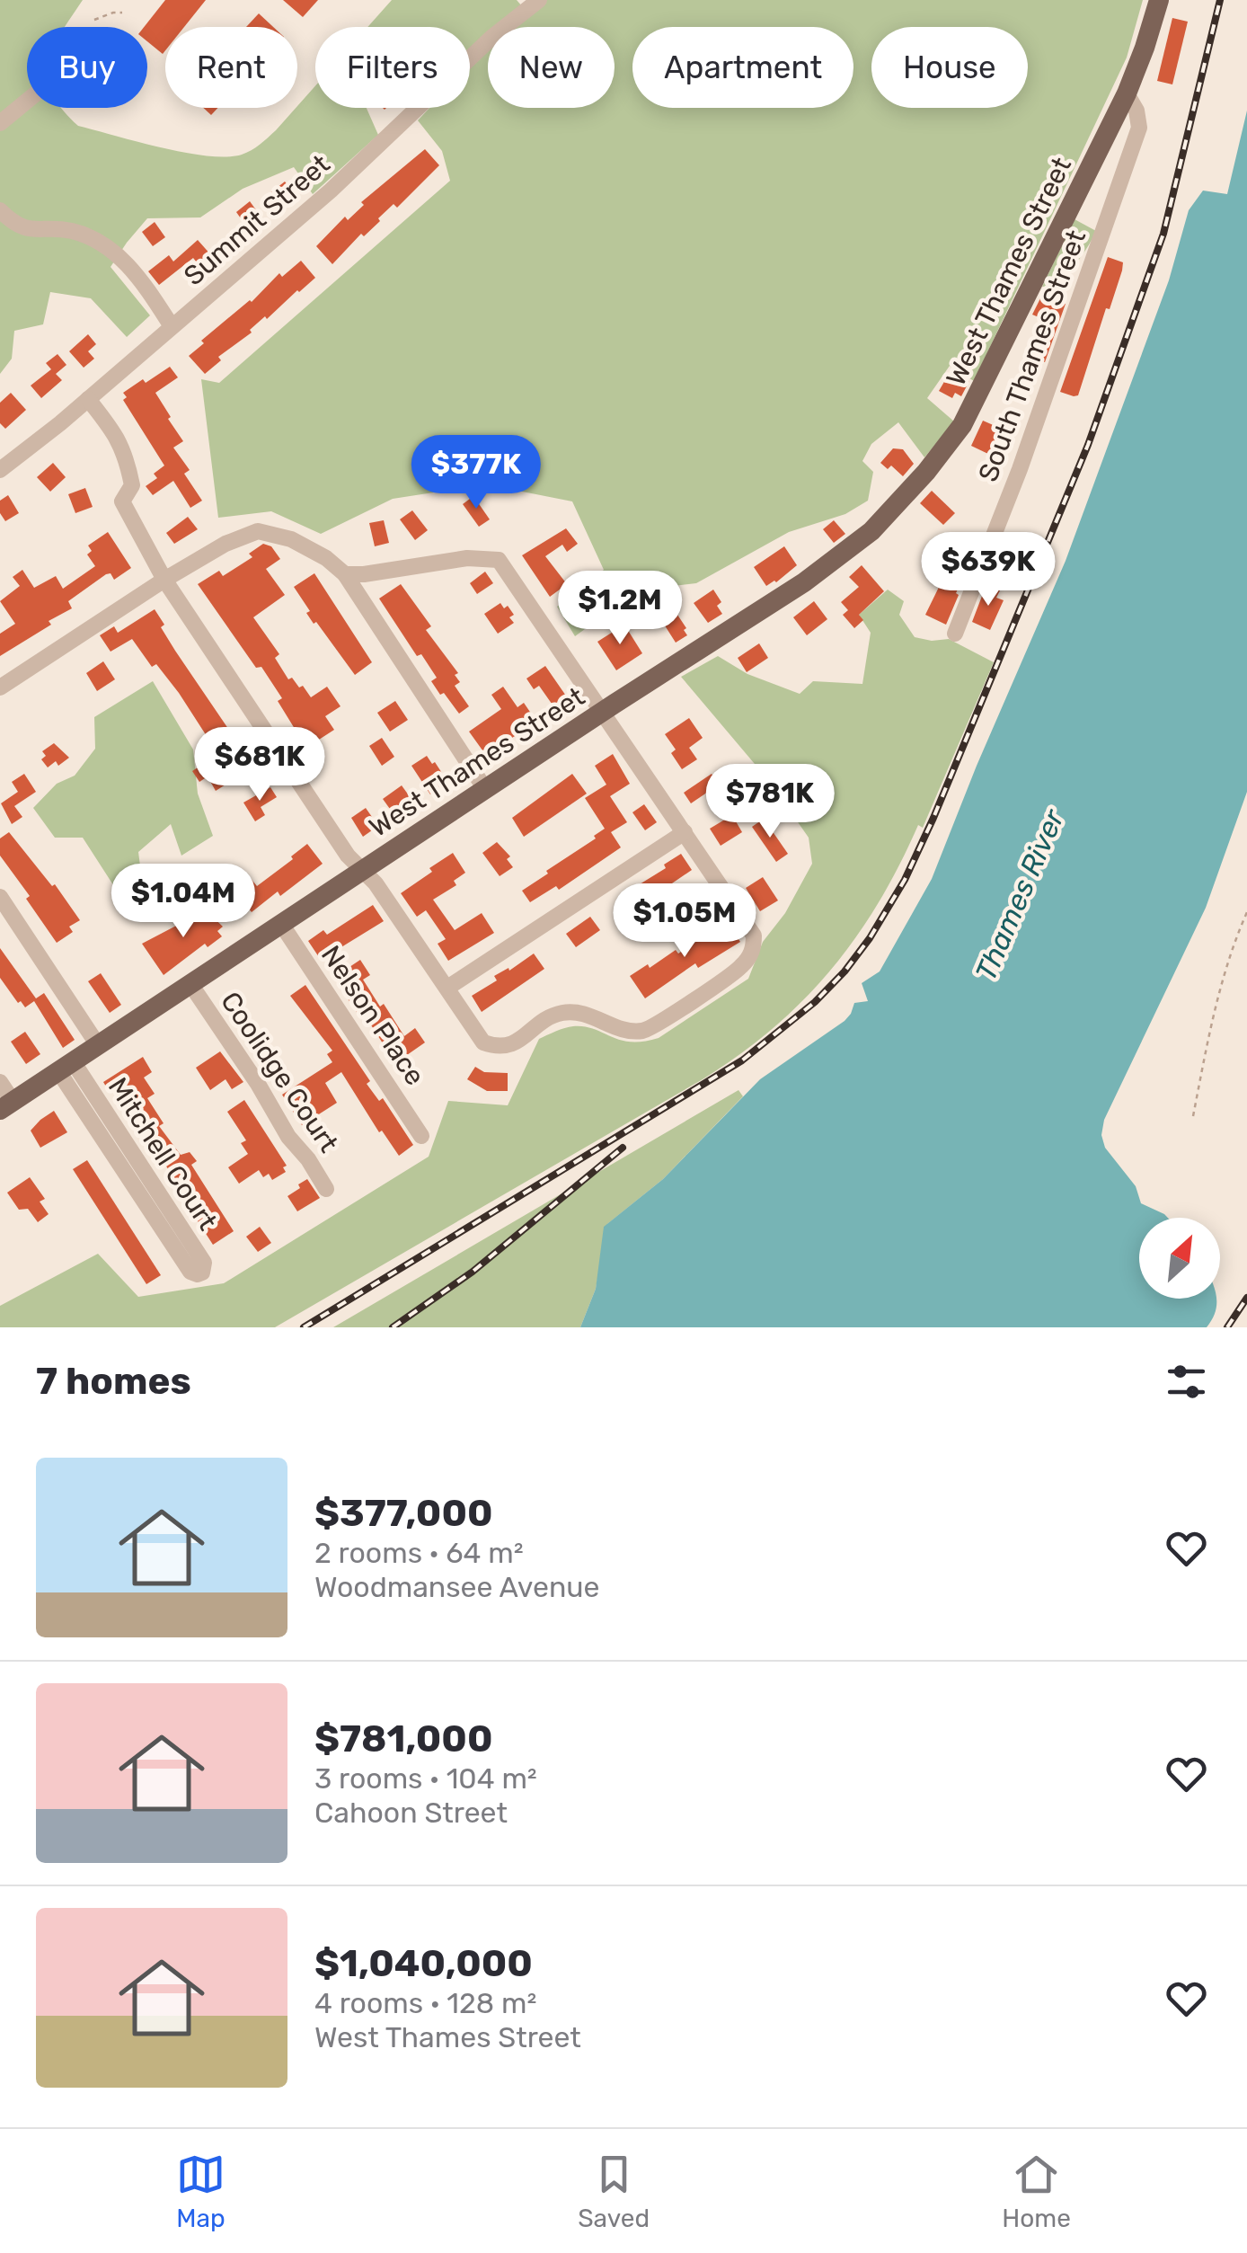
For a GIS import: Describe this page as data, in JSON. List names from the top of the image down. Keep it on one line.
{"streets":{"main road":["West Thames Street"],"street":["Summit Street","South Thames Street","Nelson Place","Coolidge Court","Mitchell Court"]},"crossings":[["West Thames Street","South Thames Street"],["West Thames Street","Nelson Place"],["West Thames Street","Coolidge Court"],["West Thames Street","Mitchell Court"]],"water":["Thames River"],"north":"top right","page":{"chip":["Buy","Rent","Filters","New","Apartment","House"],"price":["$377K","$639K","$1.2M","$681K","$781K","$1.04M","$1.05M"],"heading":"7 homes","list":[{"name":"$377,000","note":"2 rooms · 64 m² · Woodmansee Avenue"},{"name":"$781,000","note":"3 rooms · 104 m² · Cahoon Street"},{"name":"$1,040,000","note":"4 rooms · 128 m² · West Thames Street"}],"tabs":["Map","Saved","Home"]}}
